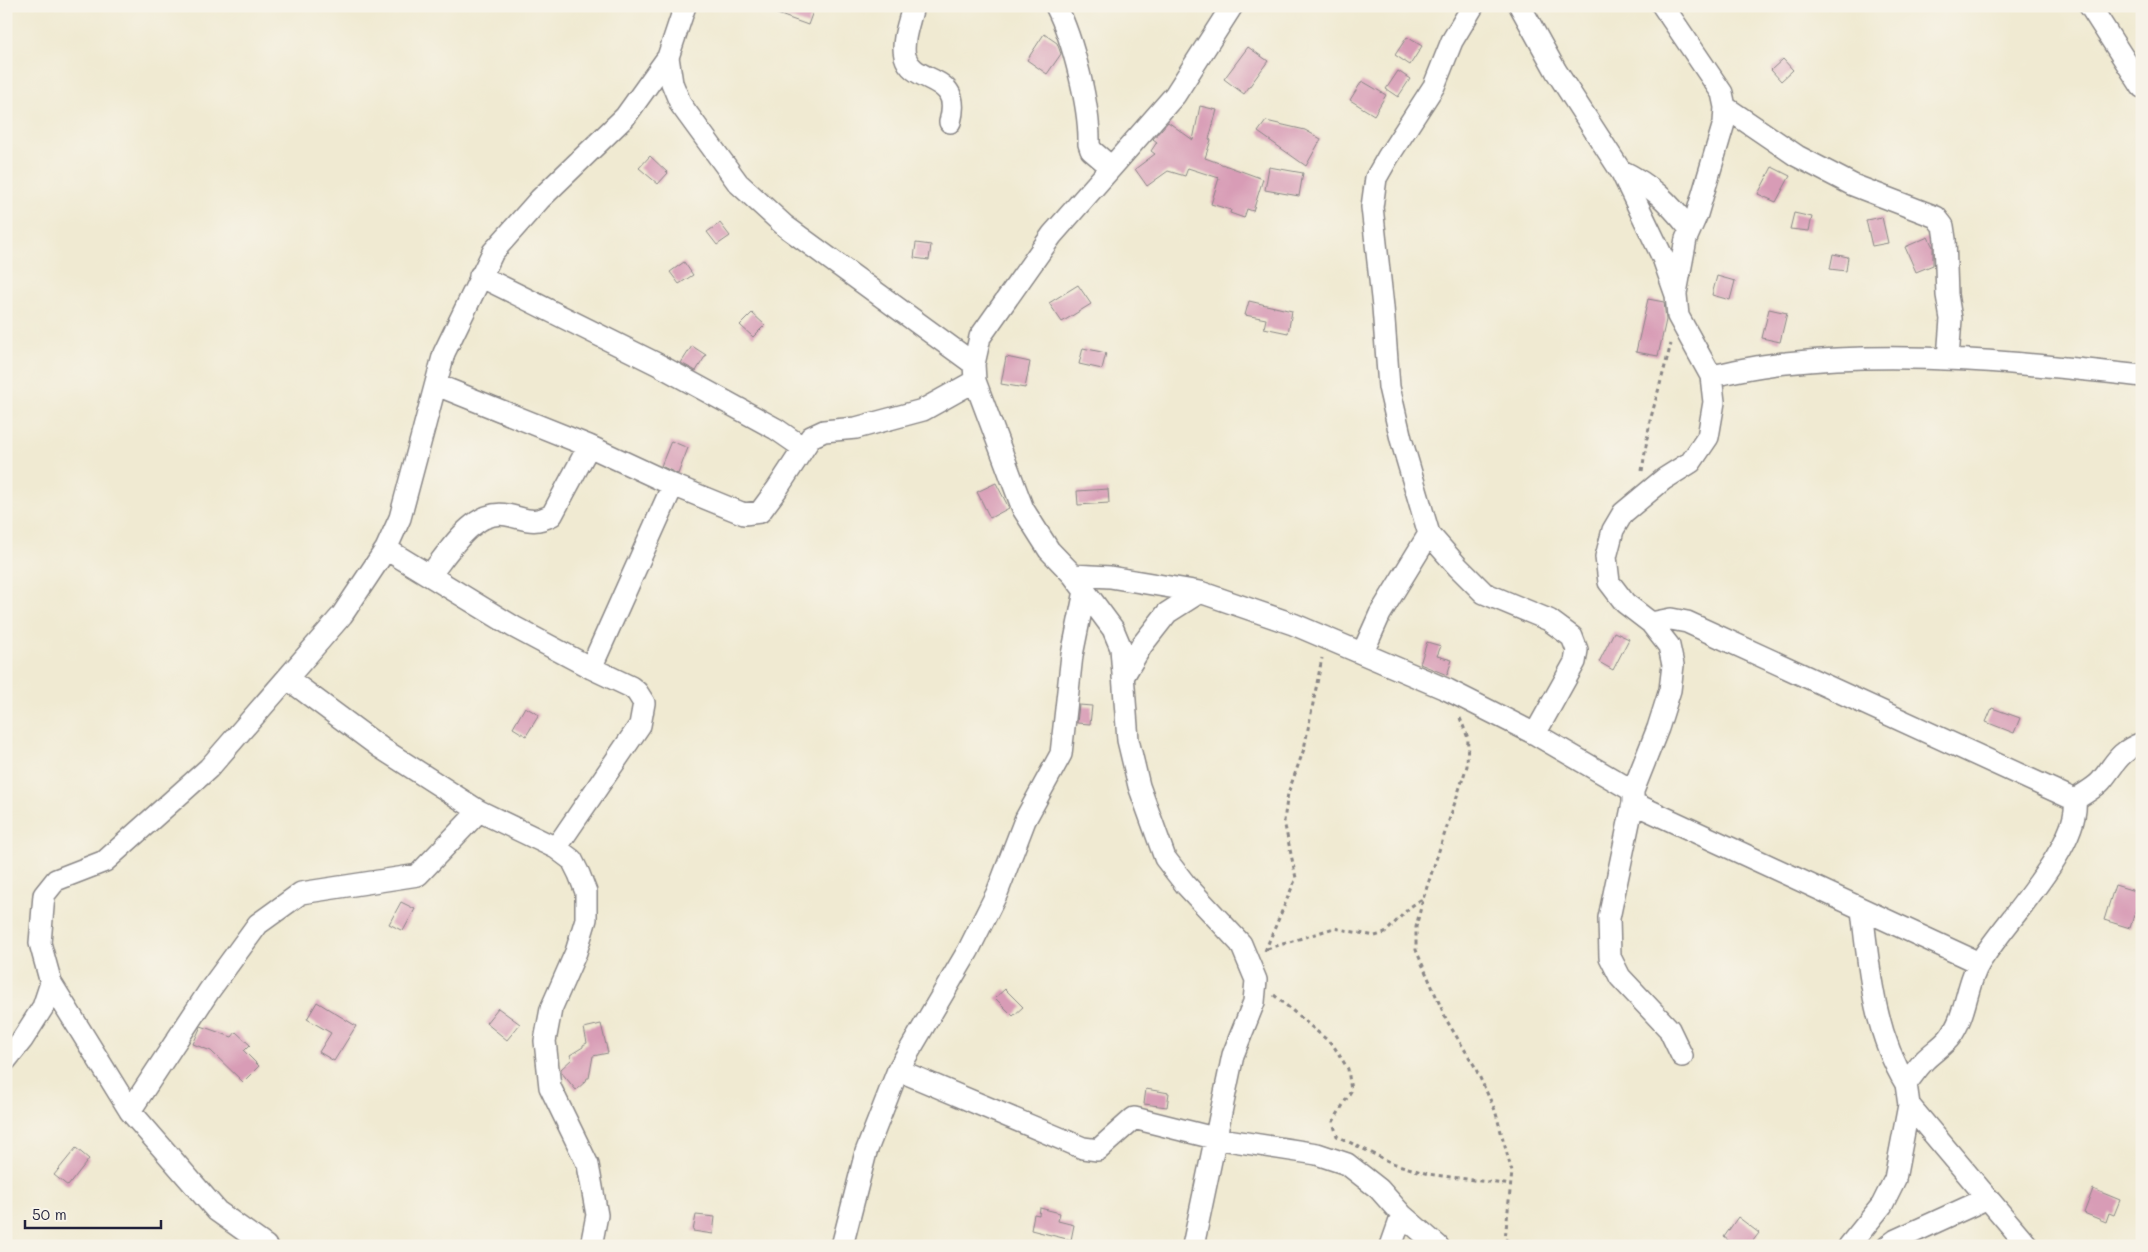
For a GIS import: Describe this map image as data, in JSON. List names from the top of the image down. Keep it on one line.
{"scale_bar":"50 m"}
